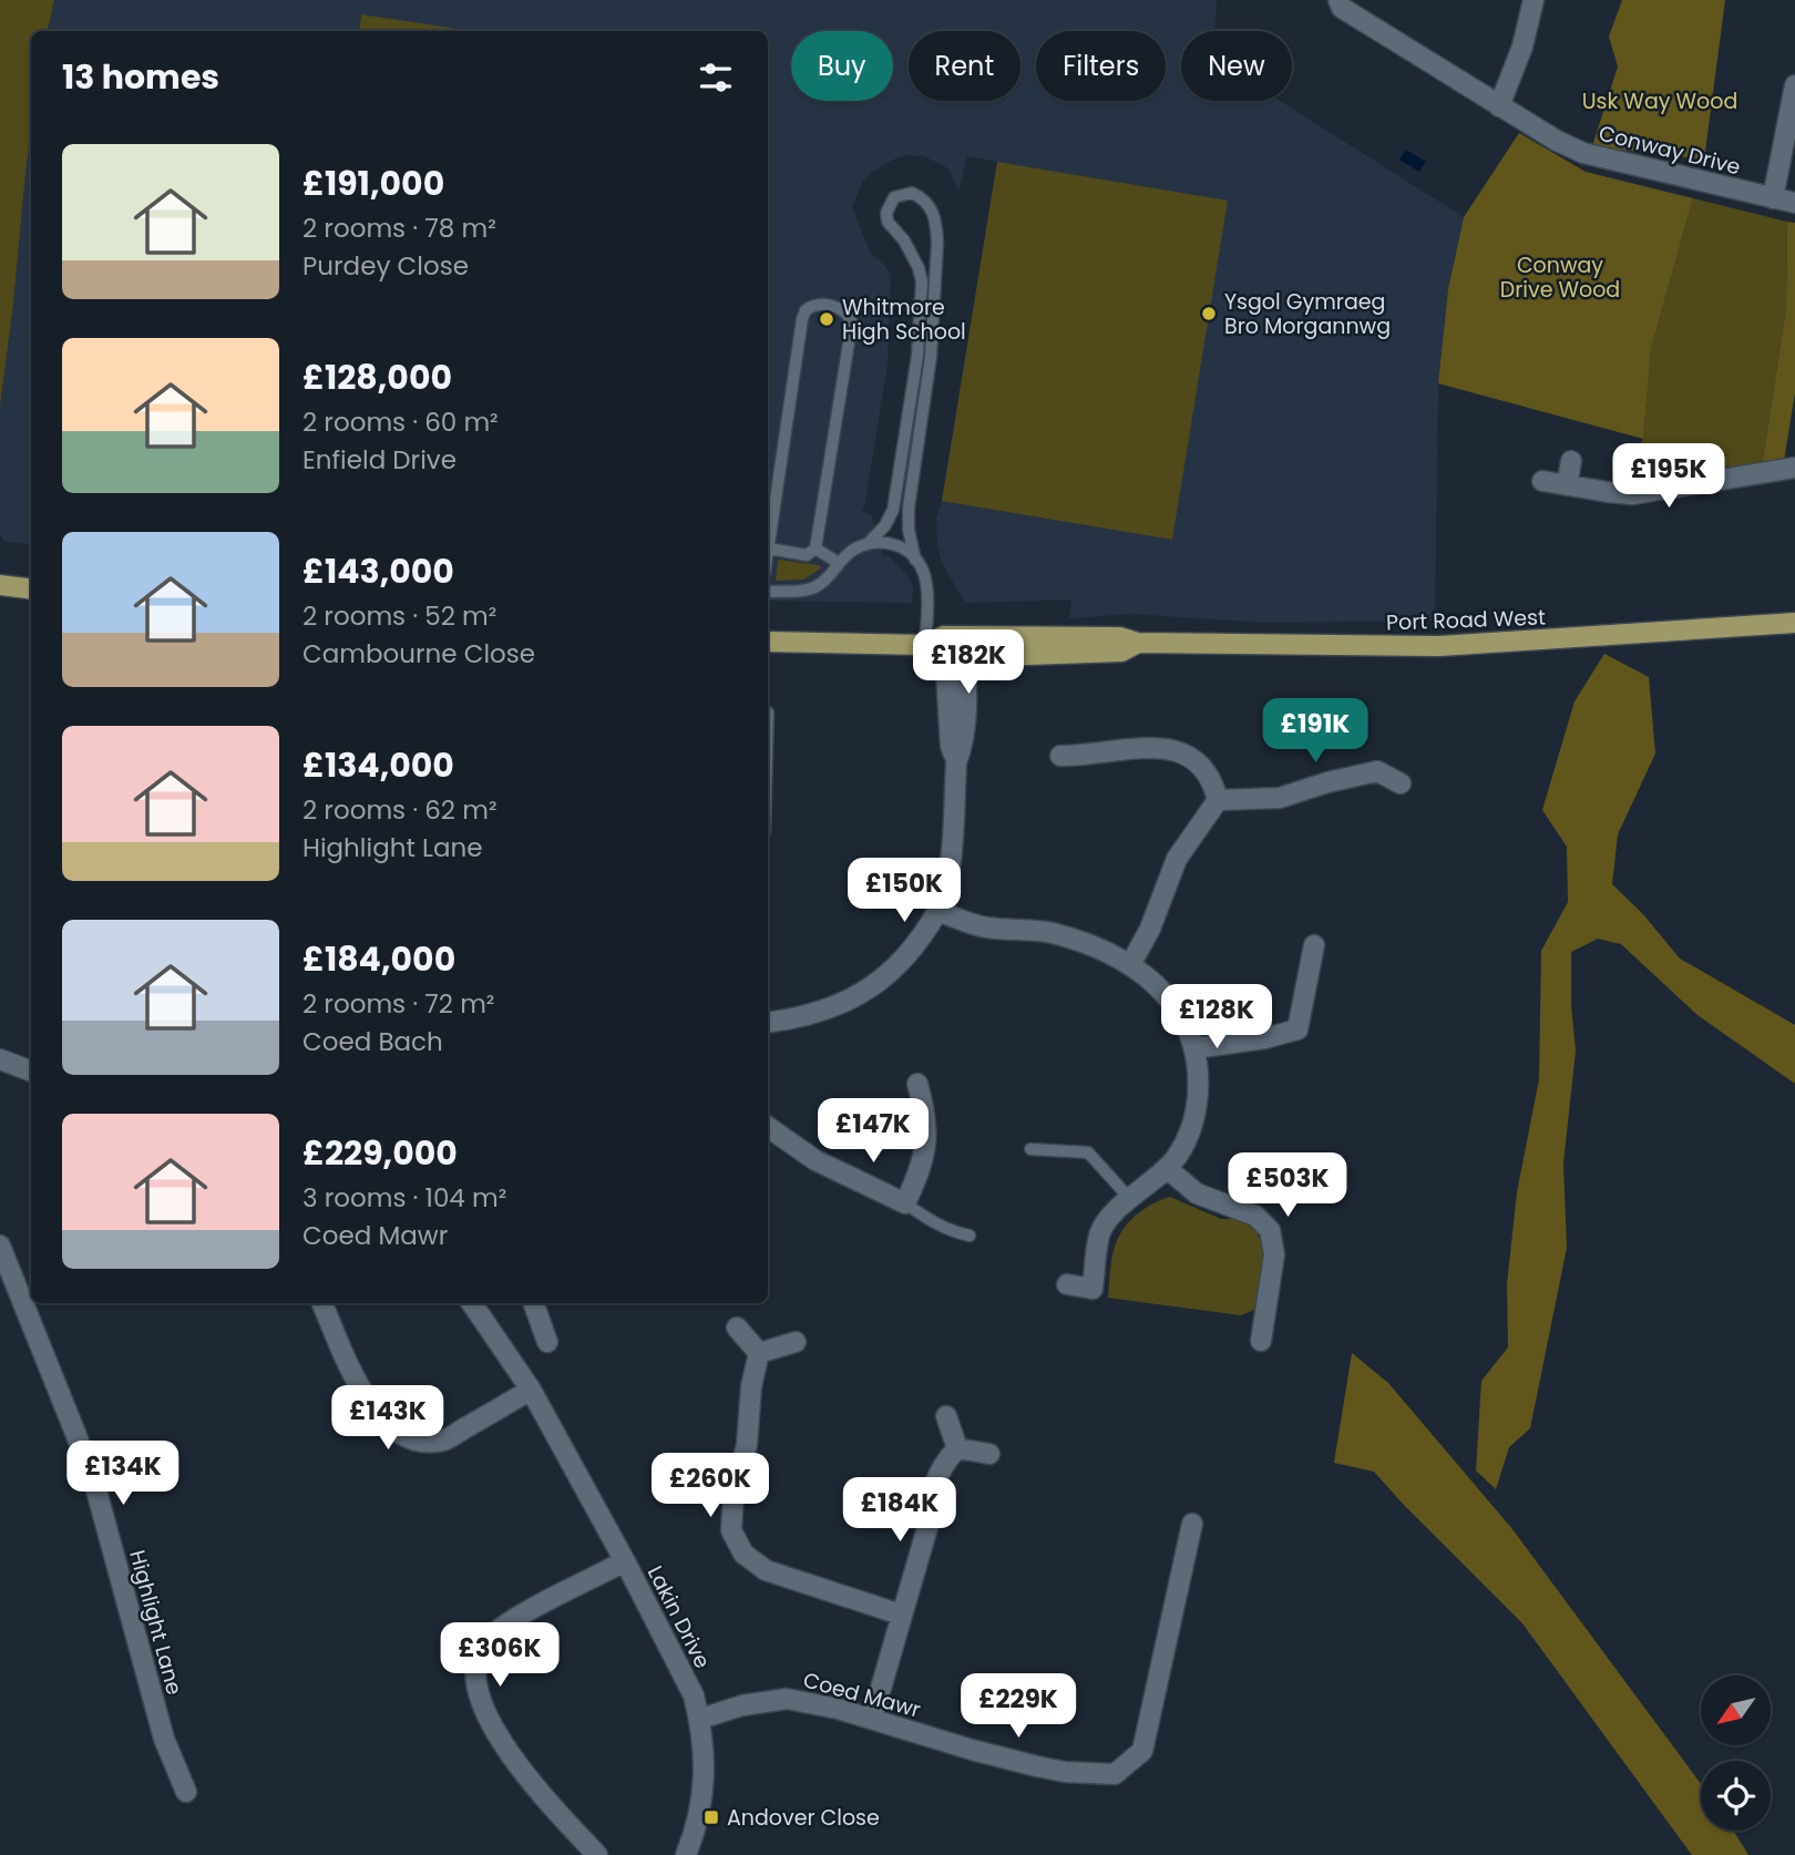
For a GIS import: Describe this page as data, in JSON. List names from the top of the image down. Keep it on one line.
{"streets":{"main road":["Port Road West"],"street":["Conway Drive","Lakin Drive","Highlight Lane","Coed Mawr"]},"crossings":[["Lakin Drive","Coed Mawr"]],"parks":["Usk Way Wood","Conway Drive Wood"],"places":{"other":["Ysgol Gymraeg Bro Morgannwg","Whitmore High School"],"transit":["Andover Close"]},"north":"bottom left","page":{"chip":["Buy","Rent","Filters","New"],"heading":"13 homes","list":[{"name":"£191,000","note":"2 rooms · 78 m² · Purdey Close"},{"name":"£128,000","note":"2 rooms · 60 m² · Enfield Drive"},{"name":"£143,000","note":"2 rooms · 52 m² · Cambourne Close"},{"name":"£134,000","note":"2 rooms · 62 m² · Highlight Lane"},{"name":"£184,000","note":"2 rooms · 72 m² · Coed Bach"},{"name":"£229,000","note":"3 rooms · 104 m² · Coed Mawr"}],"price":["£195K","£182K","£191K","£150K","£128K","£147K","£503K","£143K","£134K","£260K","£184K","£306K","£229K"]}}
